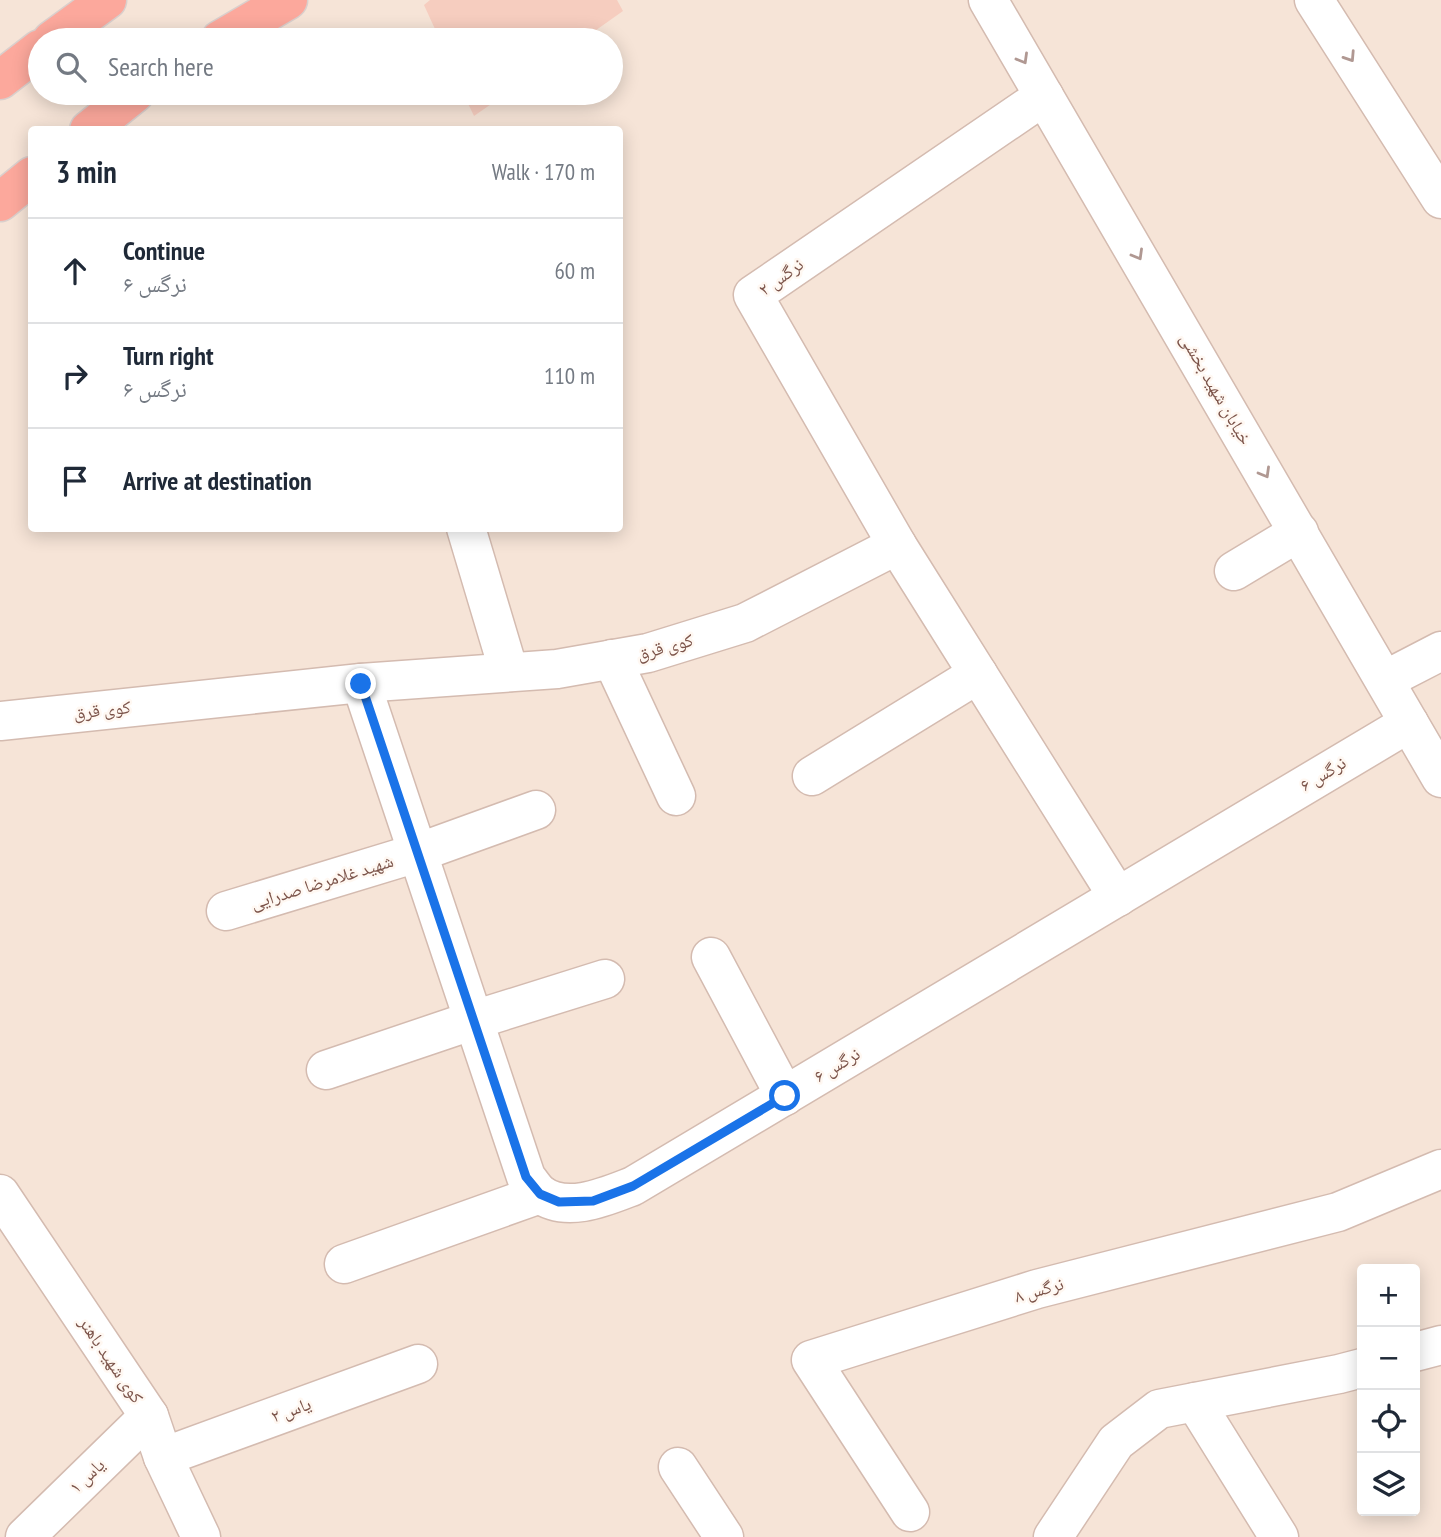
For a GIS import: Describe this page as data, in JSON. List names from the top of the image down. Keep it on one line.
{"streets":{"street":["نرگس ۲","خیابان شهید بخشی","کوی قرق","نرگس ۶","شهید غلامرضا صدرایی","نرگس ۸","کوی شهید باهنر","یاس ۲","یاس ۱"]},"crossings":[["نرگس ۲","خیابان شهید بخشی"],["نرگس ۲","کوی قرق"],["خیابان شهید بخشی","نرگس ۶"],["کوی شهید باهنر","یاس ۲"],["کوی شهید باهنر","یاس ۱"]],"page":{"search":"Search here","heading":["3 min","Walk · 170 m"],"list":[["Continue","نرگس ۶","60 m"],["Turn right","نرگس ۶","110 m"],"Arrive at destination"],"map_buttons":["+","−"]}}
